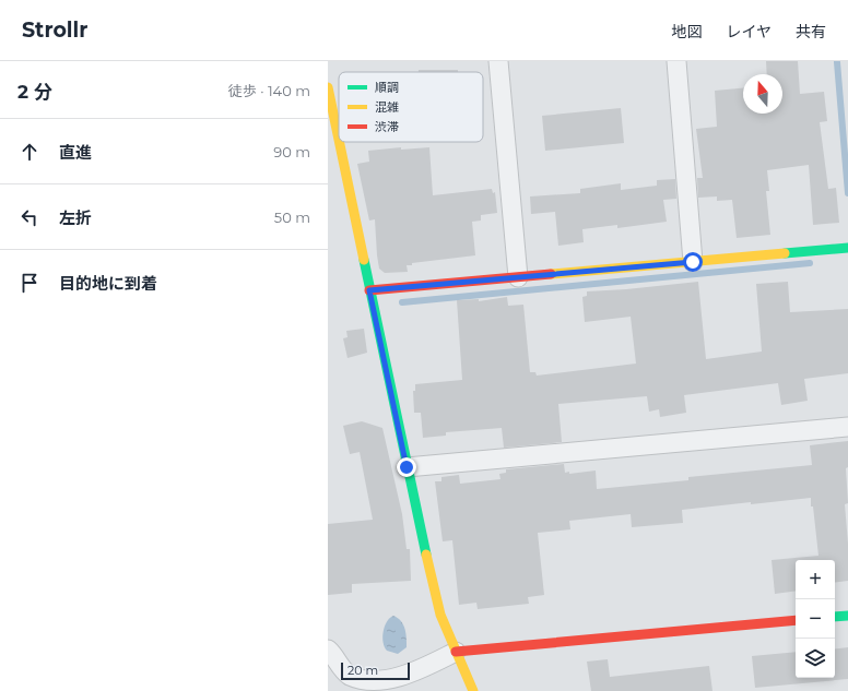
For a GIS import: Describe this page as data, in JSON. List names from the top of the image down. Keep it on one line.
{"legend":["順調","混雑","渋滞"],"scale_bar":"20 m","north":"top","page":{"header":"Strollr","nav":["地図","レイヤ","共有"],"heading":["2 分","徒歩 · 140 m"],"list":[["直進","90 m"],["左折","50 m"],"目的地に到着"],"map_buttons":["+","−"],"scale":"20 m"}}
